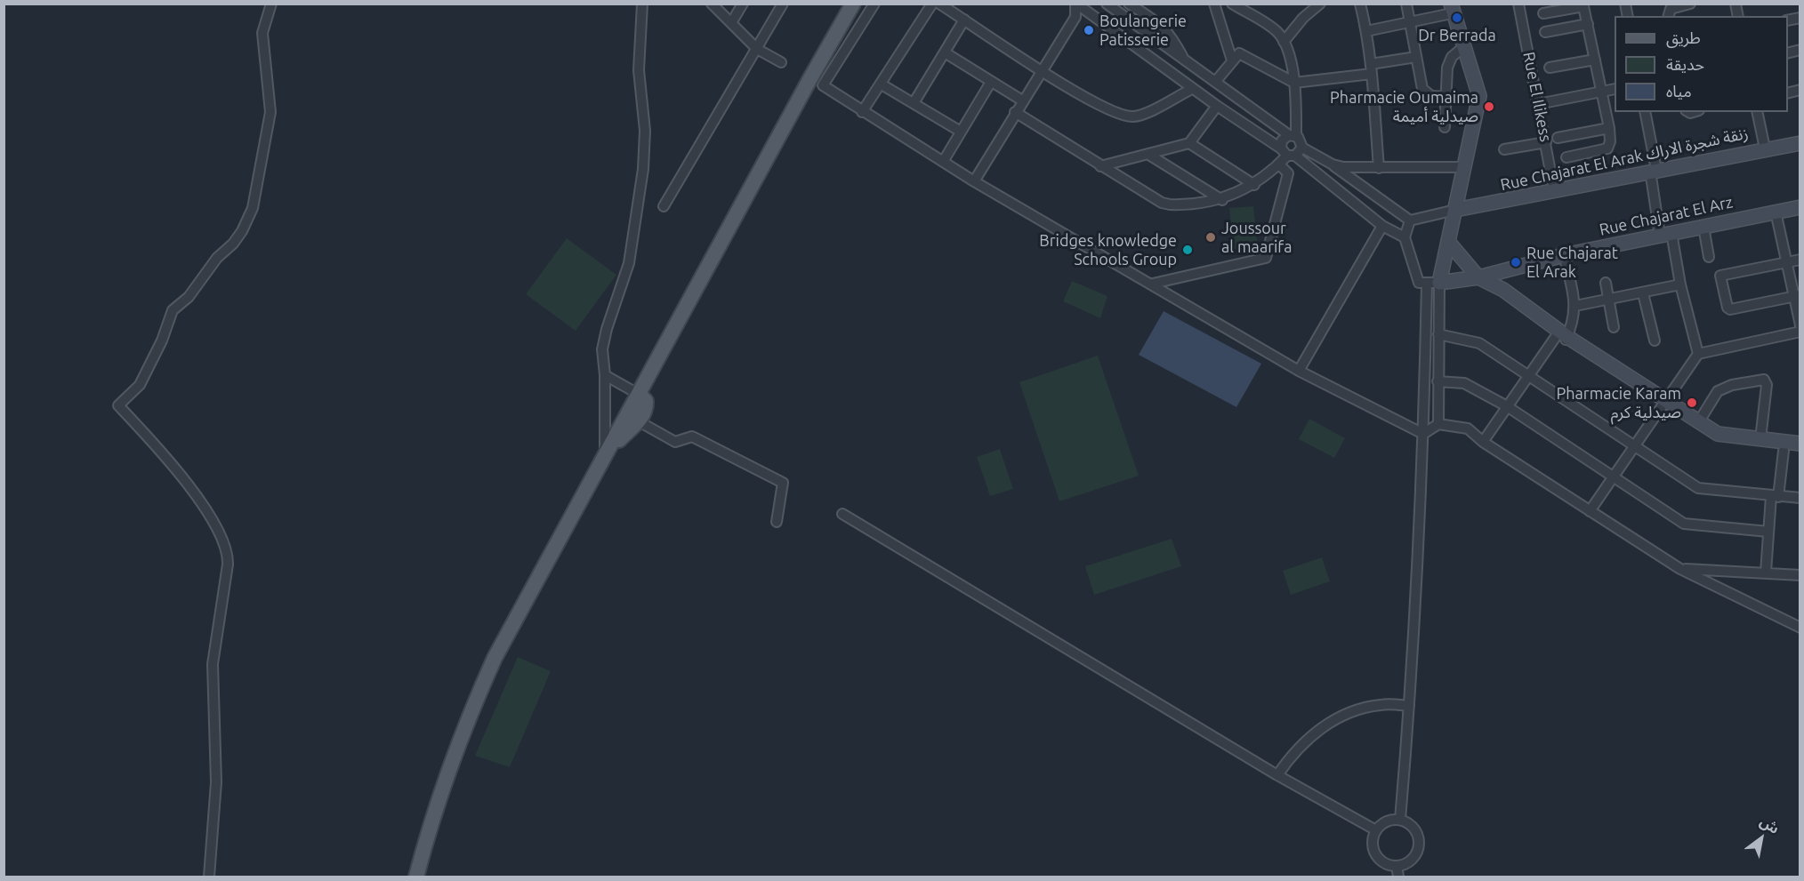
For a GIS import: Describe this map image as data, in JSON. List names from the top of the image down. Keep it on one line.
{"streets":{"street":["Rue El Ilikess","Rue Chajarat El Arak زنقة شجرة الاراك","Rue Chajarat El Arz"]},"crossings":[["Rue El Ilikess","Rue Chajarat El Arak زنقة شجرة الاراك"]],"places":["Dr Berrada","Boulangerie Patisserie","Pharmacie Oumaima صيدلية أميمة","Joussour al maarifa","Bridges knowledge Schools Group","Rue Chajarat El Arak","Pharmacie Karam صيدلية كرم"],"legend":["طريق","حديقة","مياه"],"north":"top right"}
